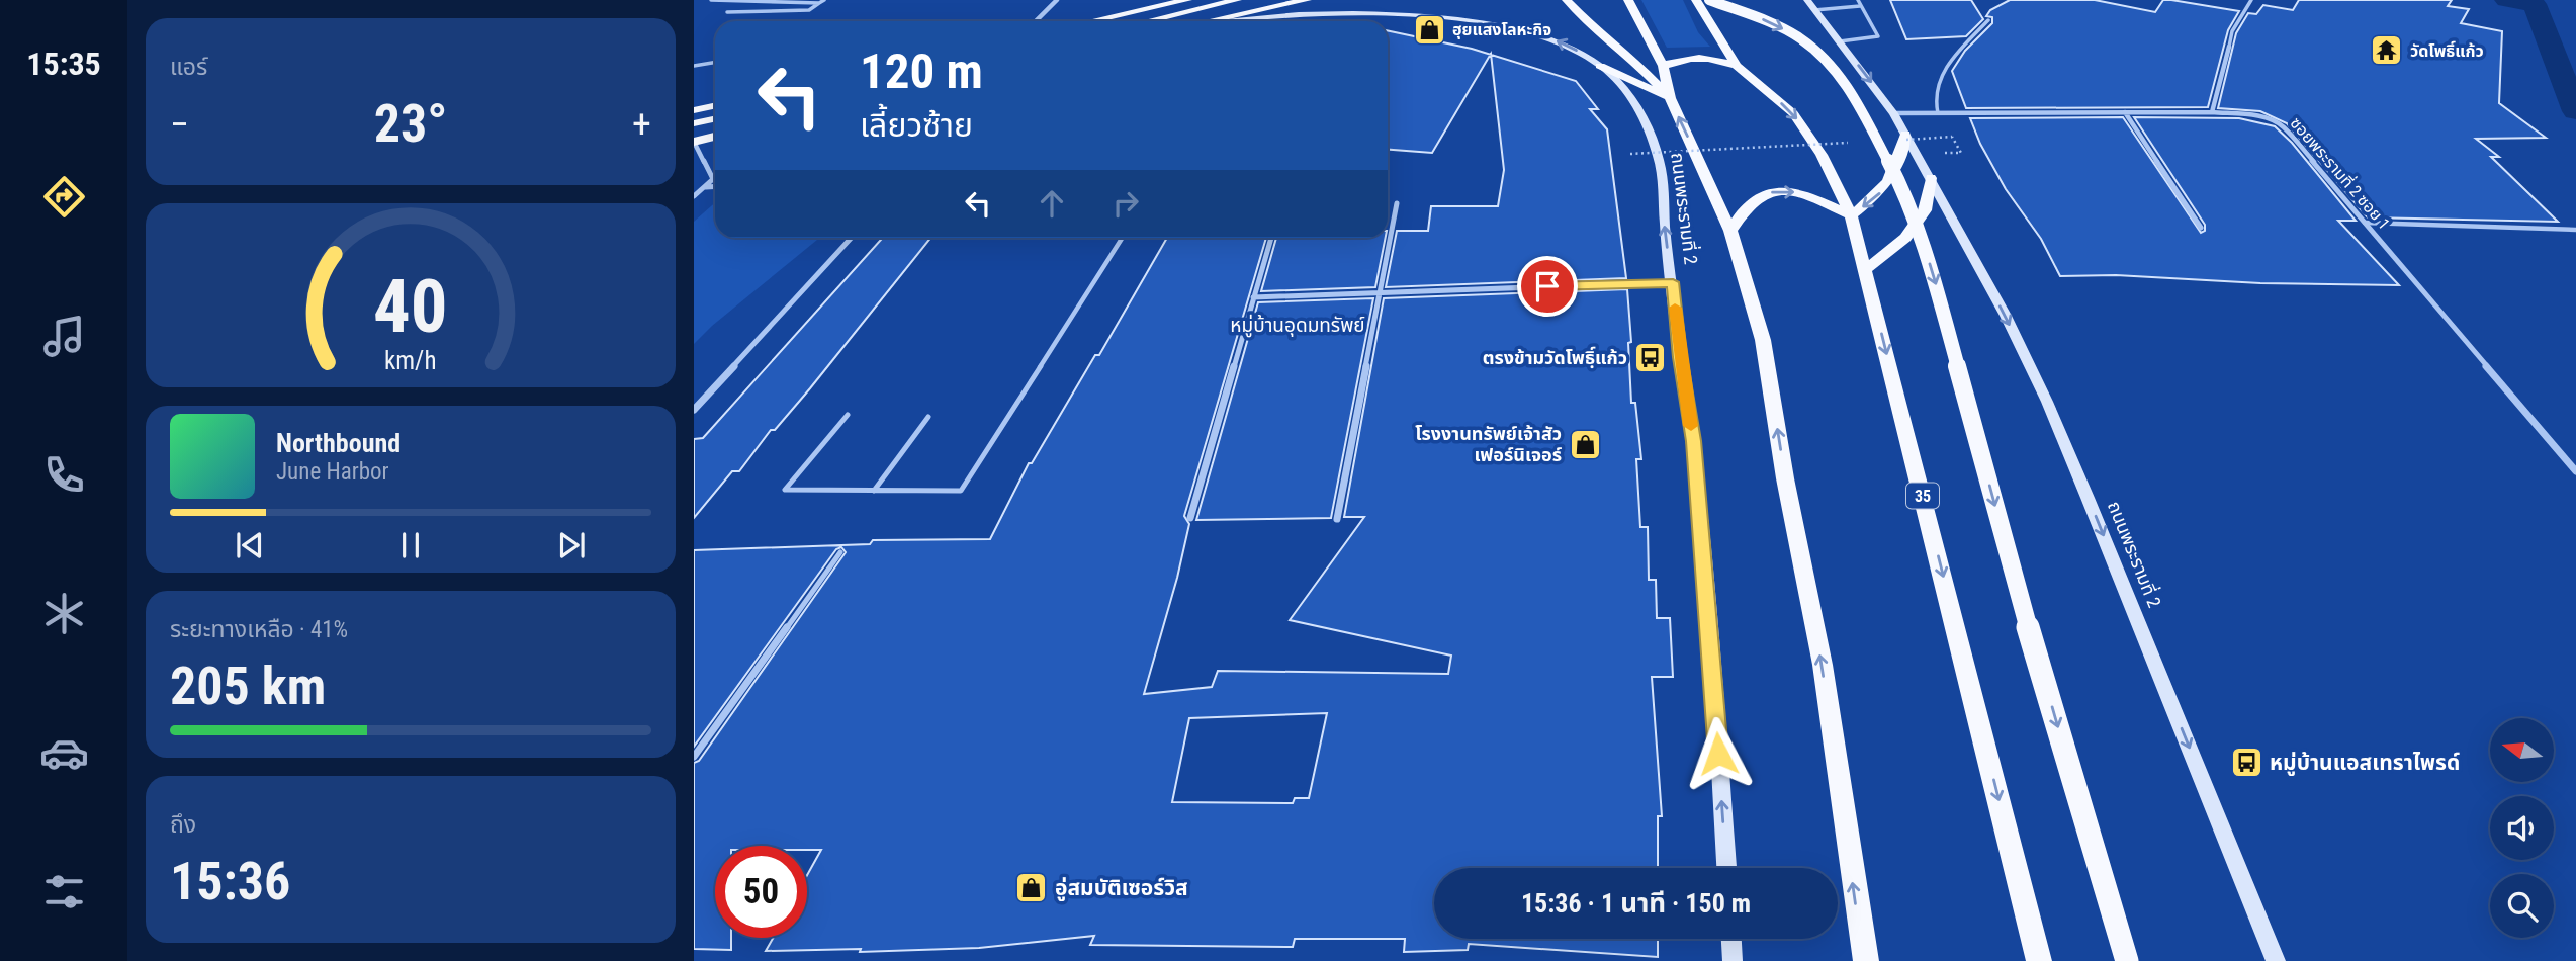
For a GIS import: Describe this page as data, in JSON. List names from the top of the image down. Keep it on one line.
{"streets":{"main road":["ถนนพระรามที่ 2","35"],"street":["ซอยพระรามที่ 2 ซอย 1"]},"crossings":[["ซอยพระรามที่ 2 ซอย 1","ถนนพระรามที่ 2"]],"districts":["หมู่บ้านอุดมทรัพย์"],"places":{"shop":["ฮุยแสงโลหะกิจ","โรงงานทรัพย์เจ้าสัว เฟอร์นิเจอร์","อู่สมบัติเซอร์วิส"],"temple":["วัดโพธิ์แก้ว"],"bus stop":["ตรงข้ามวัดโพธฺิ์แก้ว","หมู่บ้านแอสเทราไพรด์"]},"north":"left","page":{"tabs":"15:35","tile":["แอร์",["ระยะทางเหลือ · 41%","205 km"],["ถึง","15:36"]],"turn":["120 m","เลี้ยวซ้าย"],"heat":["−","23°","+"],"song":["Northbound","June Harbor"],"limit":"50","trip":"15:36 · 1 นาที · 150 m","gauge":["40","km/h"]}}
